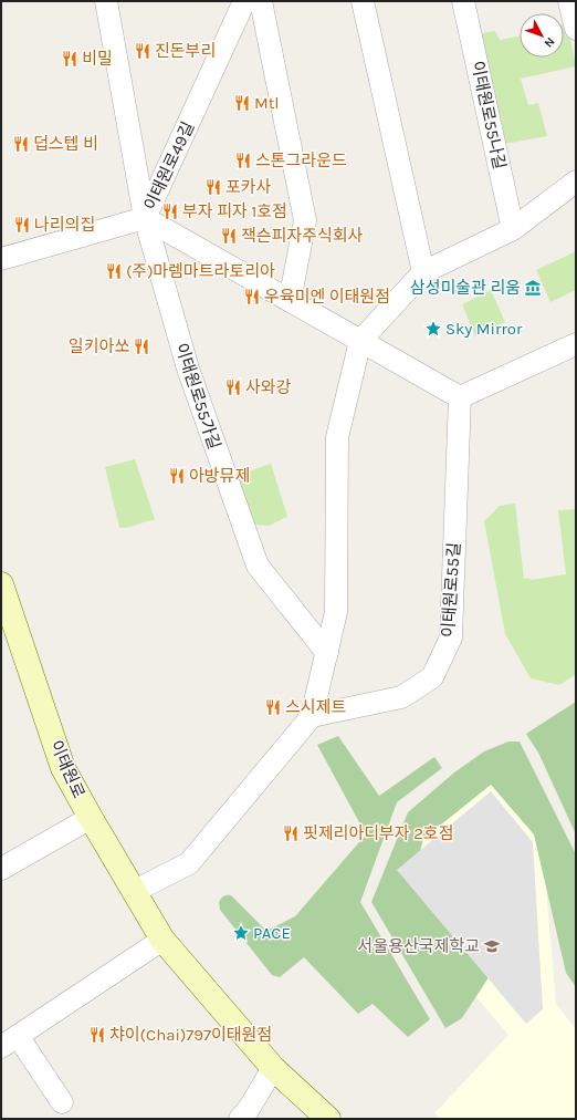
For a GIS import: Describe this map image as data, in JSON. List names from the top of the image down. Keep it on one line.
{"streets":{"main road":["이태원로"],"street":["이태원로55나길","이태원로49길","이태원로55가길","이태원로55길"]},"crossings":[["이태원로49길","이태원로55가길"]],"places":{"restaurant":["진돈부리","비밀","Mtl","덥스텝 비","스톤그라운드","포카사","부자 피자 1호점","나리의집","잭슨피자주식회사","(주)마렘마트라토리아","우육미엔 이태원점","일키아쏘","사와강","아방뮤제","스시제트","핏제리아디부자 2호점","챠이(Chai)797이태원점"],"museum":["삼성미술관 리움"],"place":["Sky Mirror","PACE"],"school or university":["서울용산국제학교"]},"north":"bottom right"}
